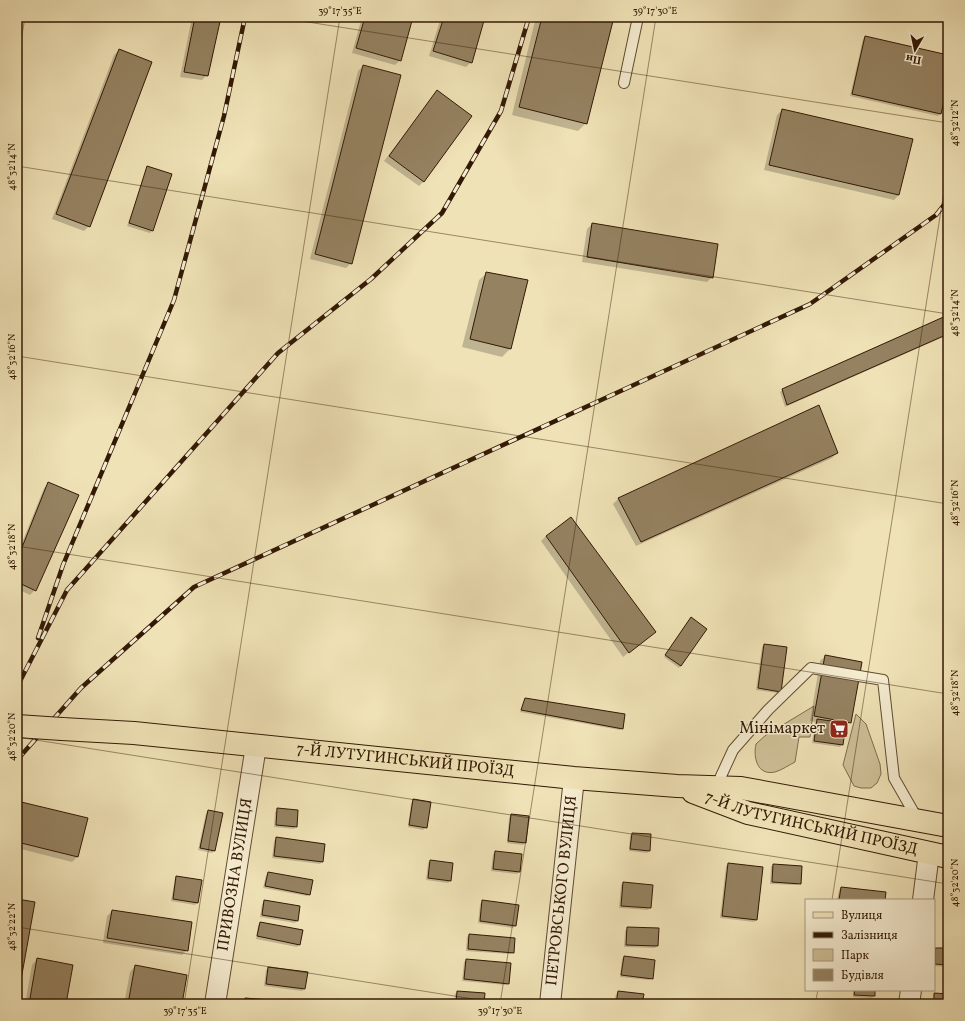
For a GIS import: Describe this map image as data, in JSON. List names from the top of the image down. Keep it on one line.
{"streets":{"main road":["7-Й ЛУТУГИНСЬКИЙ ПРОЇЗД"],"street":["ПРИВОЗНА ВУЛИЦЯ","ПЕТРОВСЬКОГО ВУЛИЦЯ"]},"crossings":[["7-Й ЛУТУГИНСЬКИЙ ПРОЇЗД","ПРИВОЗНА ВУЛИЦЯ"],["7-Й ЛУТУГИНСЬКИЙ ПРОЇЗД","ПЕТРОВСЬКОГО ВУЛИЦЯ"]],"places":{"supermarket":["Мінімаркет"]},"legend":["Вулиця","Залізниця","Парк","Будівля"],"north":"bottom","coordinates":["39°17'35\"E","39°17'30\"E","48°32'12\"N","48°32'14\"N","48°32'16\"N","48°32'18\"N","48°32'20\"N","48°32'22\"N"]}
